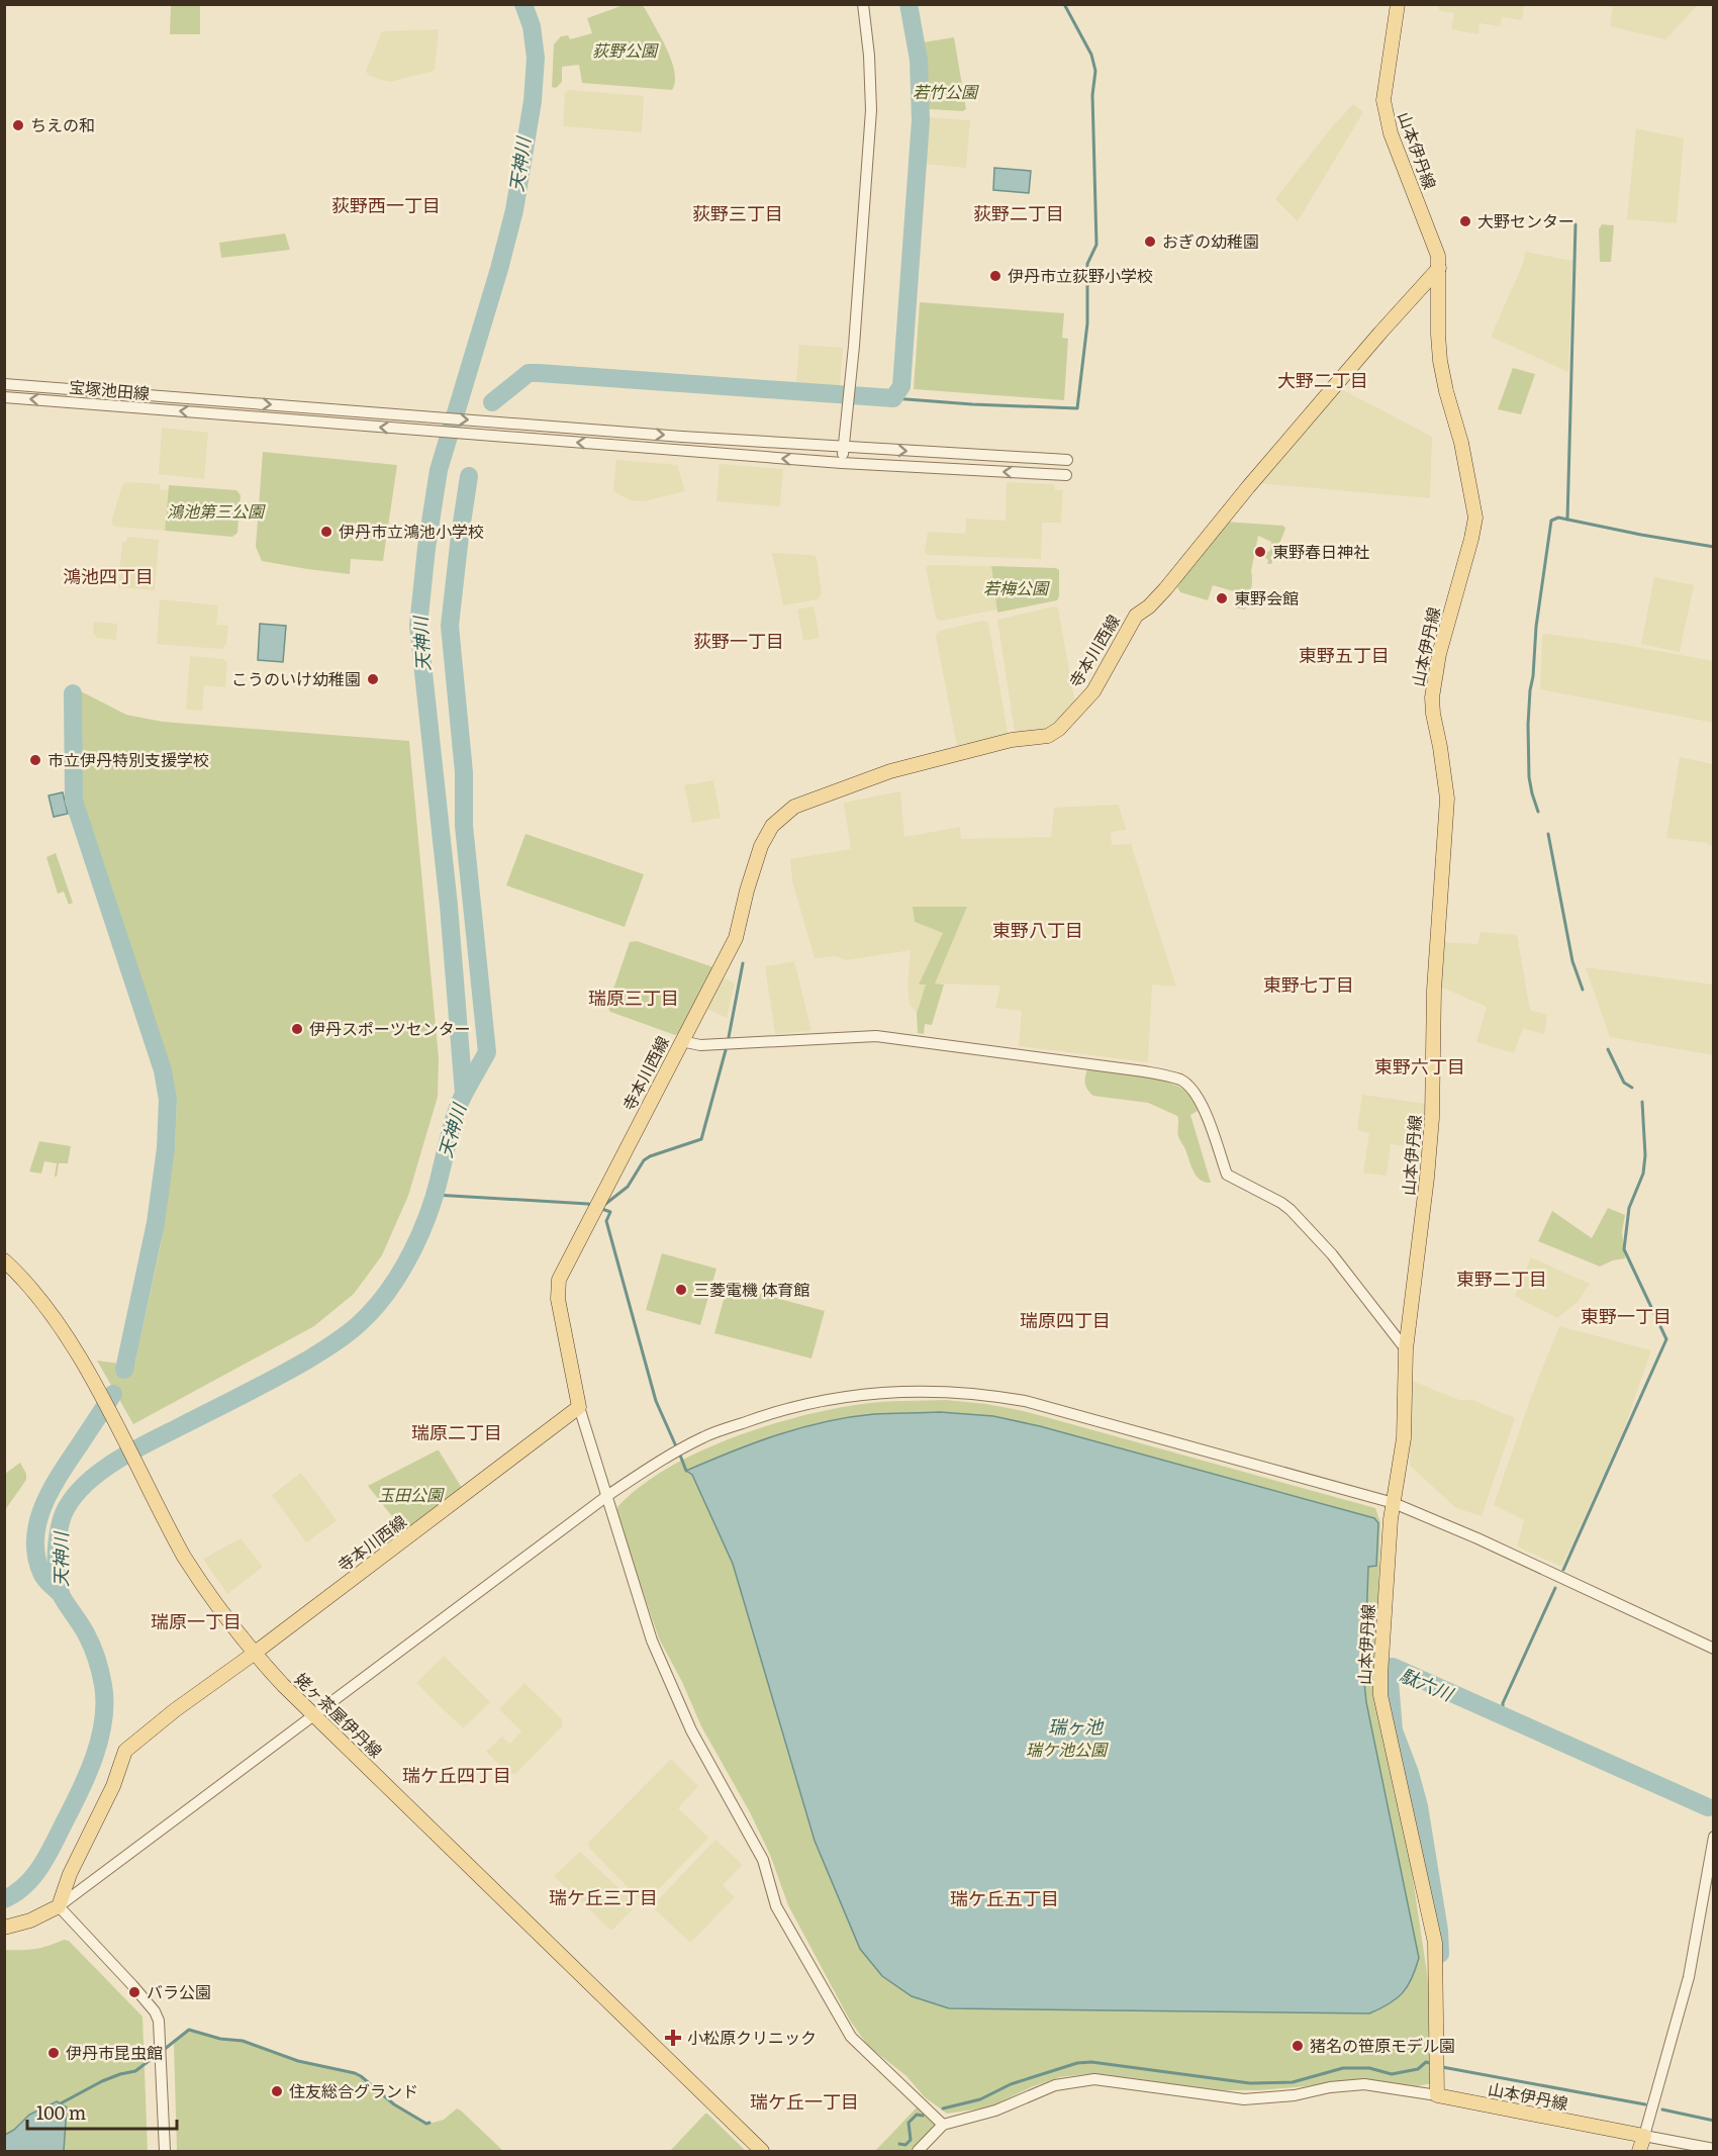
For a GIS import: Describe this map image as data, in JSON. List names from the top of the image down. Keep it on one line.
{"streets":{"main road":["山本伊丹線","寺本川西線","姥ヶ茶屋伊丹線"],"street":["宝塚池田線"]},"crossings":[["山本伊丹線","寺本川西線"],["寺本川西線","姥ヶ茶屋伊丹線"]],"districts":["荻野西一丁目","荻野三丁目","荻野二丁目","大野二丁目","鴻池四丁目","荻野一丁目","東野五丁目","東野八丁目","東野七丁目","瑞原三丁目","東野六丁目","東野二丁目","東野一丁目","瑞原四丁目","瑞原二丁目","瑞原一丁目","瑞ケ丘四丁目","瑞ケ丘三丁目","瑞ケ丘五丁目","瑞ケ丘一丁目"],"water":["天神川","駄六川","瑞ヶ池"],"parks":["荻野公園","若竹公園","鴻池第三公園","若梅公園","玉田公園","瑞ケ池公園"],"places":{"other":["ちえの和","大野センター","おぎの幼稚園","伊丹市立荻野小学校","伊丹市立鴻池小学校","東野春日神社","東野会館","こうのいけ幼稚園","市立伊丹特別支援学校","伊丹スポーツセンター","三菱電機 体育館","バラ公園","猪名の笹原モデル園","伊丹市昆虫館","住友総合グランド"],"health":["小松原クリニック"]},"scale_bar":"100 m"}
